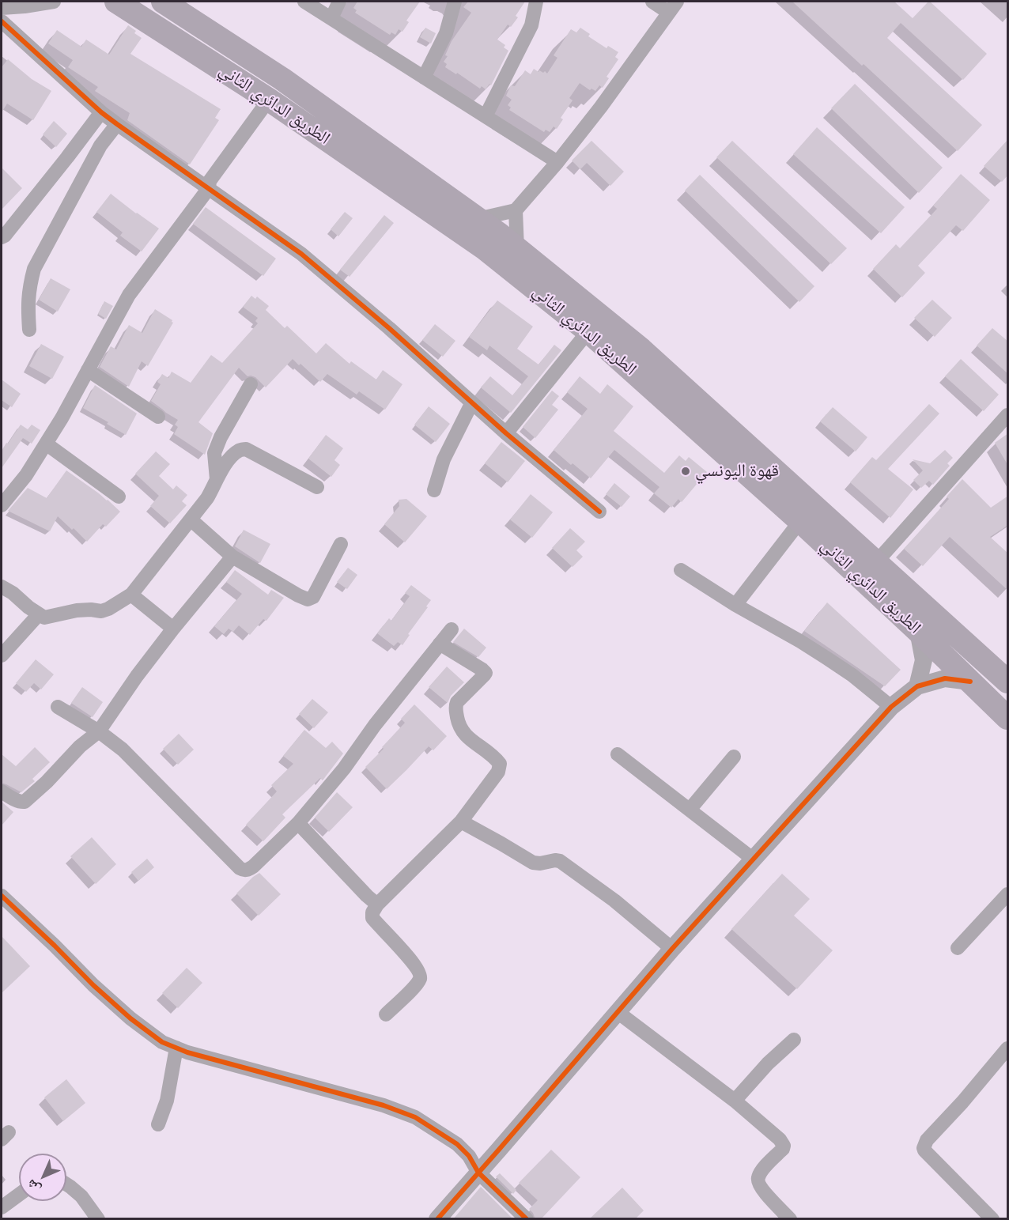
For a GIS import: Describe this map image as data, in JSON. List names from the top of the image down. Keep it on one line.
{"streets":{"highway":["الطريق الدائري الثاني"]},"places":["قهوة اليونسي"],"north":"bottom left"}
